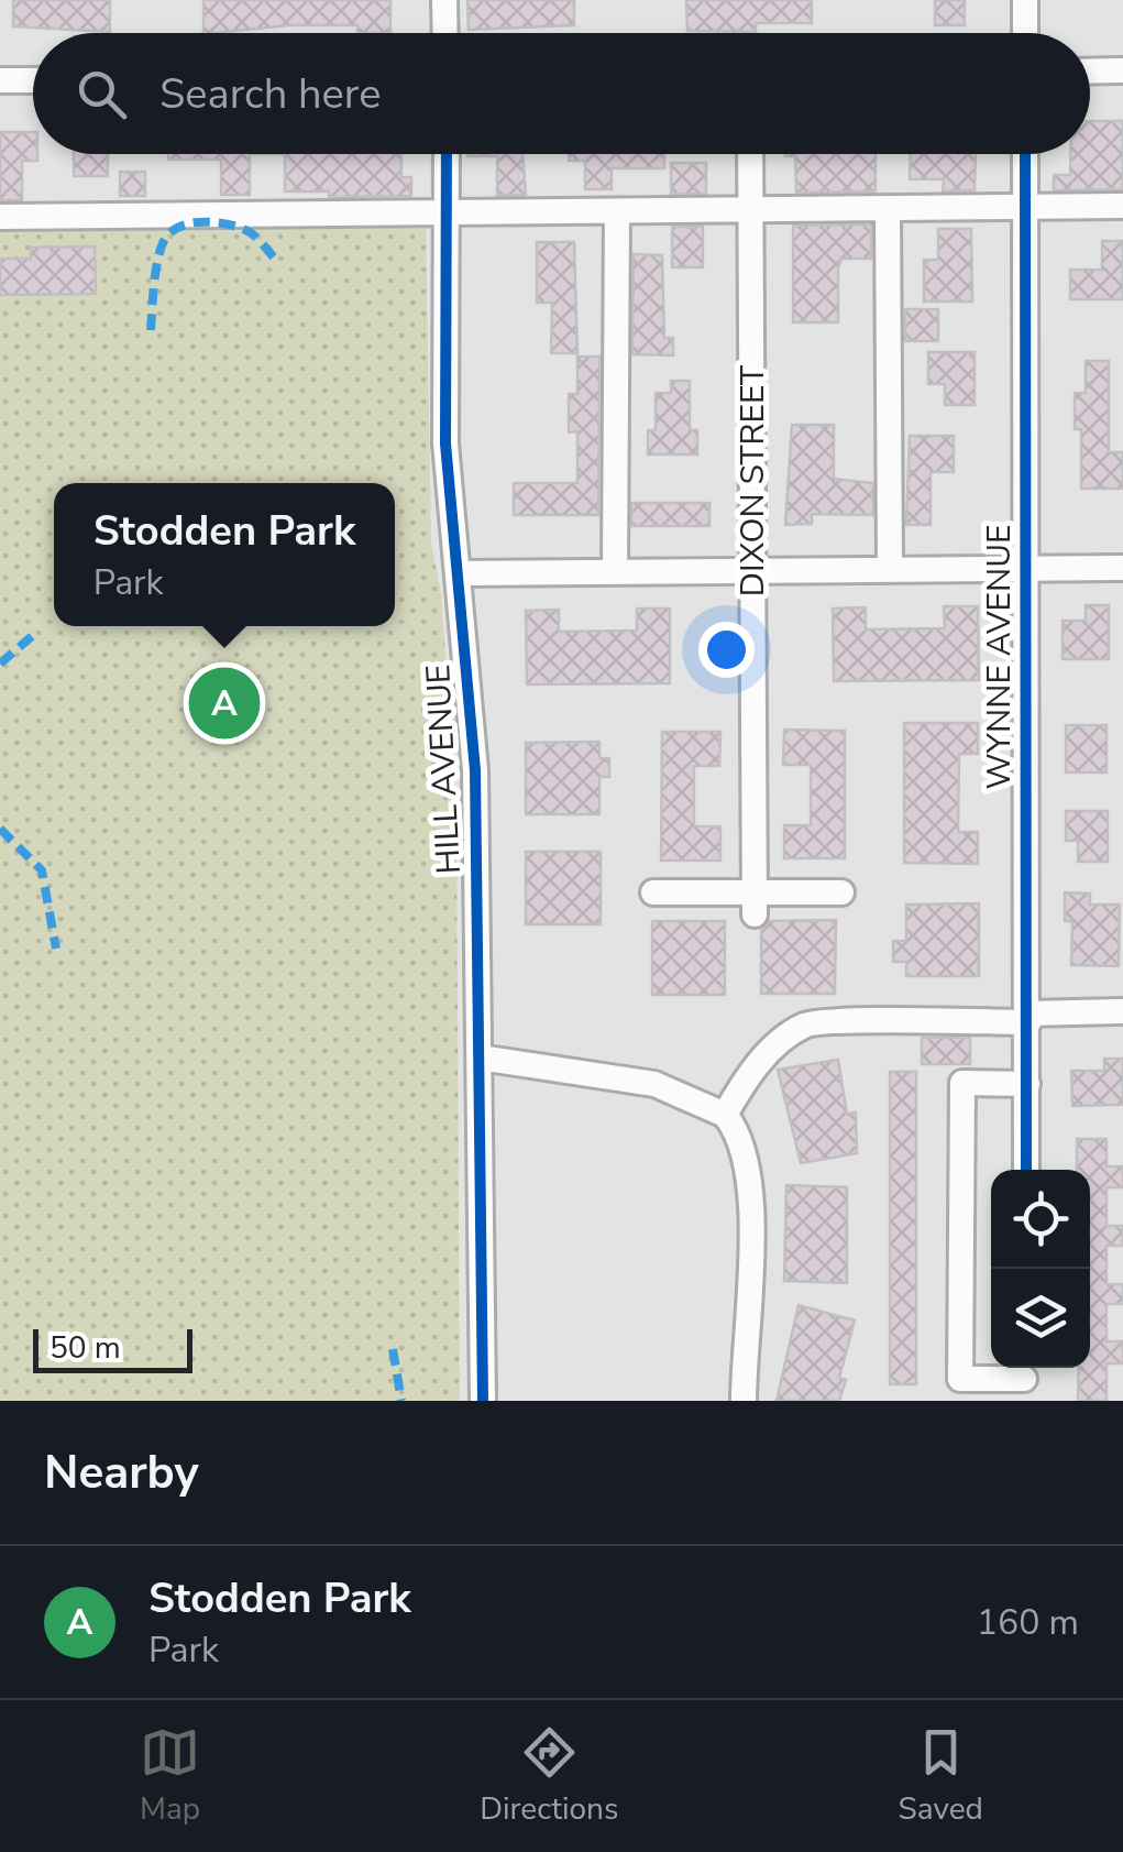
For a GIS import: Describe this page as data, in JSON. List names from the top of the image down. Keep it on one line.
{"streets":{"street":["DIXON STREET","WYNNE AVENUE","HILL AVENUE"]},"scale_bar":"50 m","page":{"search":"Search here","popup":["Stodden Park","Park"],"pins":"A","scale":"50 m","heading":"Nearby","list":[{"mark":"A","name":"Stodden Park","note":"Park","value":"160 m"}],"nav":["Map","Directions","Saved"]}}
